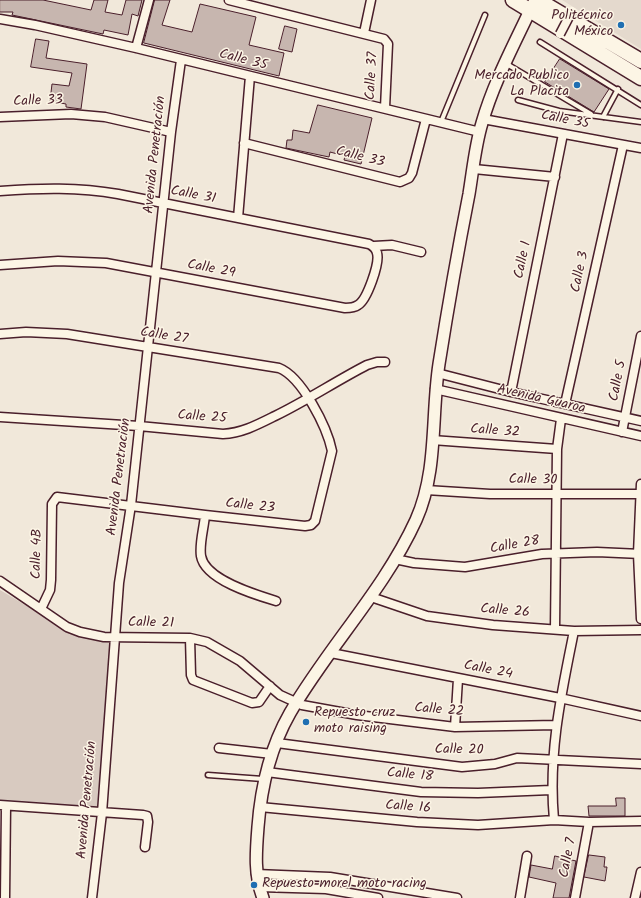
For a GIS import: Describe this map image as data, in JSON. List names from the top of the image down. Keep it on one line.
{"streets":{"street":["Calle 35","Calle 37","Calle 33","Avenida Penetración","Calle 31","Calle 1","Calle 29","Calle 3","Calle 27","Calle 5","Avenida Guaroa","Calle 25","Calle 32","Calle 30","Calle 23","Calle 28","Calle 4B","Calle 26","Calle 21","Calle 24","Calle 22","Calle 20","Calle 18","Calle 16","Calle 7"]},"crossings":[["Calle 35","Calle 37"],["Calle 35","Calle 33"],["Calle 35","Avenida Penetración"],["Calle 35","Calle 1"],["Calle 35","Calle 3"],["Calle 33","Avenida Penetración"],["Avenida Penetración","Calle 31"],["Avenida Penetración","Calle 29"],["Avenida Penetración","Calle 27"],["Avenida Penetración","Calle 25"],["Avenida Penetración","Calle 23"],["Avenida Penetración","Calle 21"],["Calle 31","Calle 29"],["Calle 1","Avenida Guaroa"],["Calle 3","Avenida Guaroa"],["Calle 27","Calle 25"],["Calle 27","Calle 23"],["Calle 5","Avenida Guaroa"],["Calle 25","Calle 23"],["Calle 23","Calle 4B"],["Calle 4B","Calle 21"],["Calle 21","Calle 22"],["Calle 16","Calle 7"]],"places":["Politécnico México","Mercado Publico La Placita","Repuesto cruz moto raising","Repuesto morel moto racing"]}
